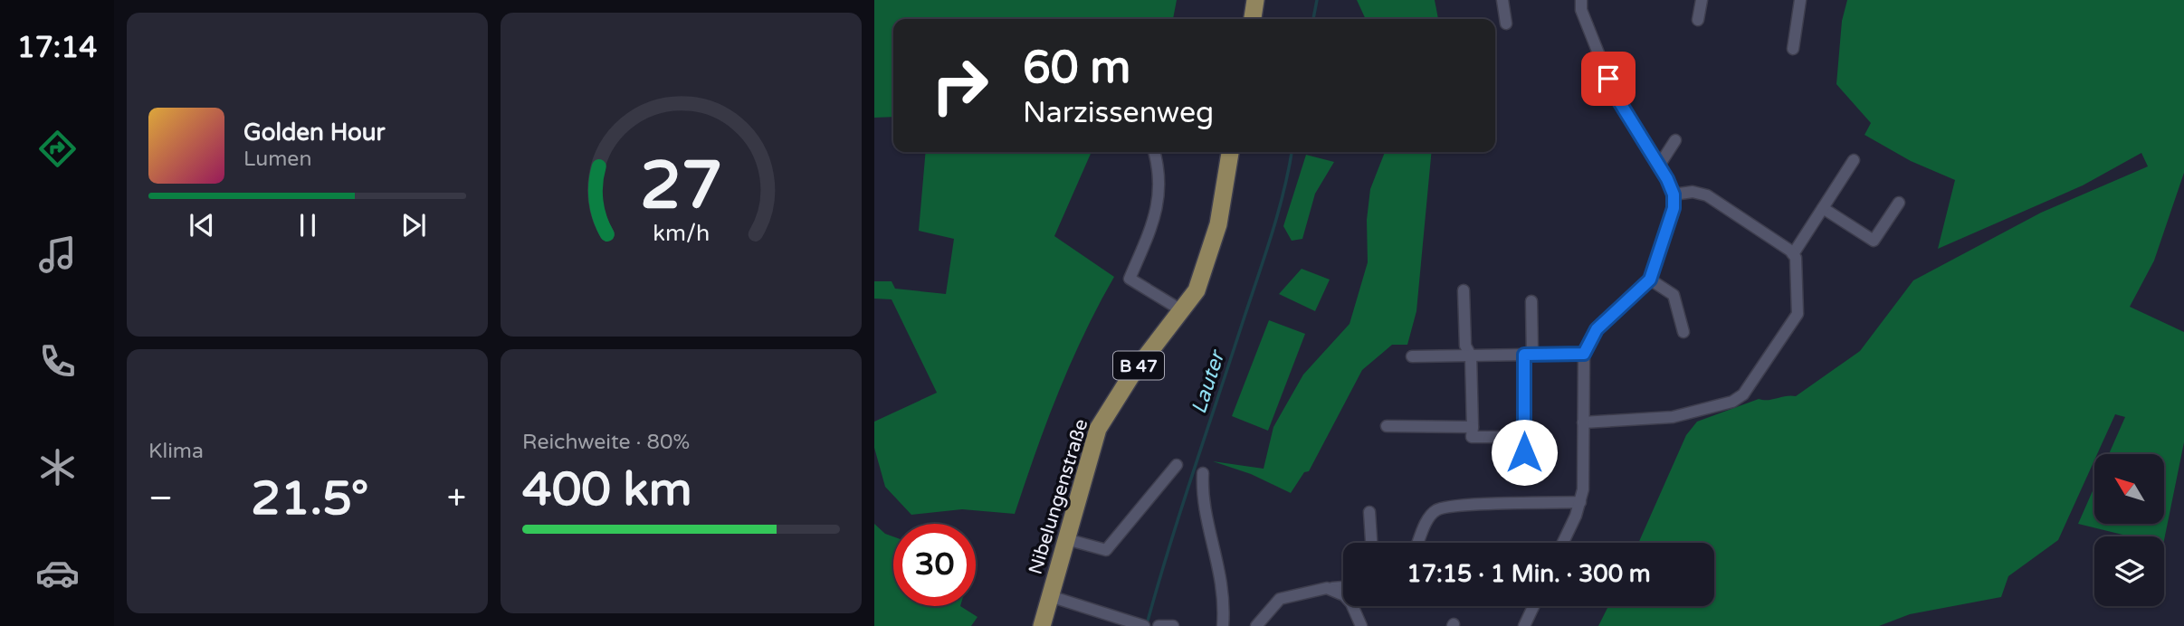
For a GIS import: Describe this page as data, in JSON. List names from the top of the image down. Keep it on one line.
{"streets":{"main road":["B 47","Nibelungenstraße"]},"water":["Lauter"],"north":"top left","page":{"tabs":"17:14","turn":["60 m","Narzissenweg"],"song":["Golden Hour","Lumen"],"tile":["Klima",["Reichweite · 80%","400 km"]],"heat":["−","21.5°","+"],"limit":"30","trip":"17:15 · 1 Min. · 300 m","gauge":["27","km/h"]}}
